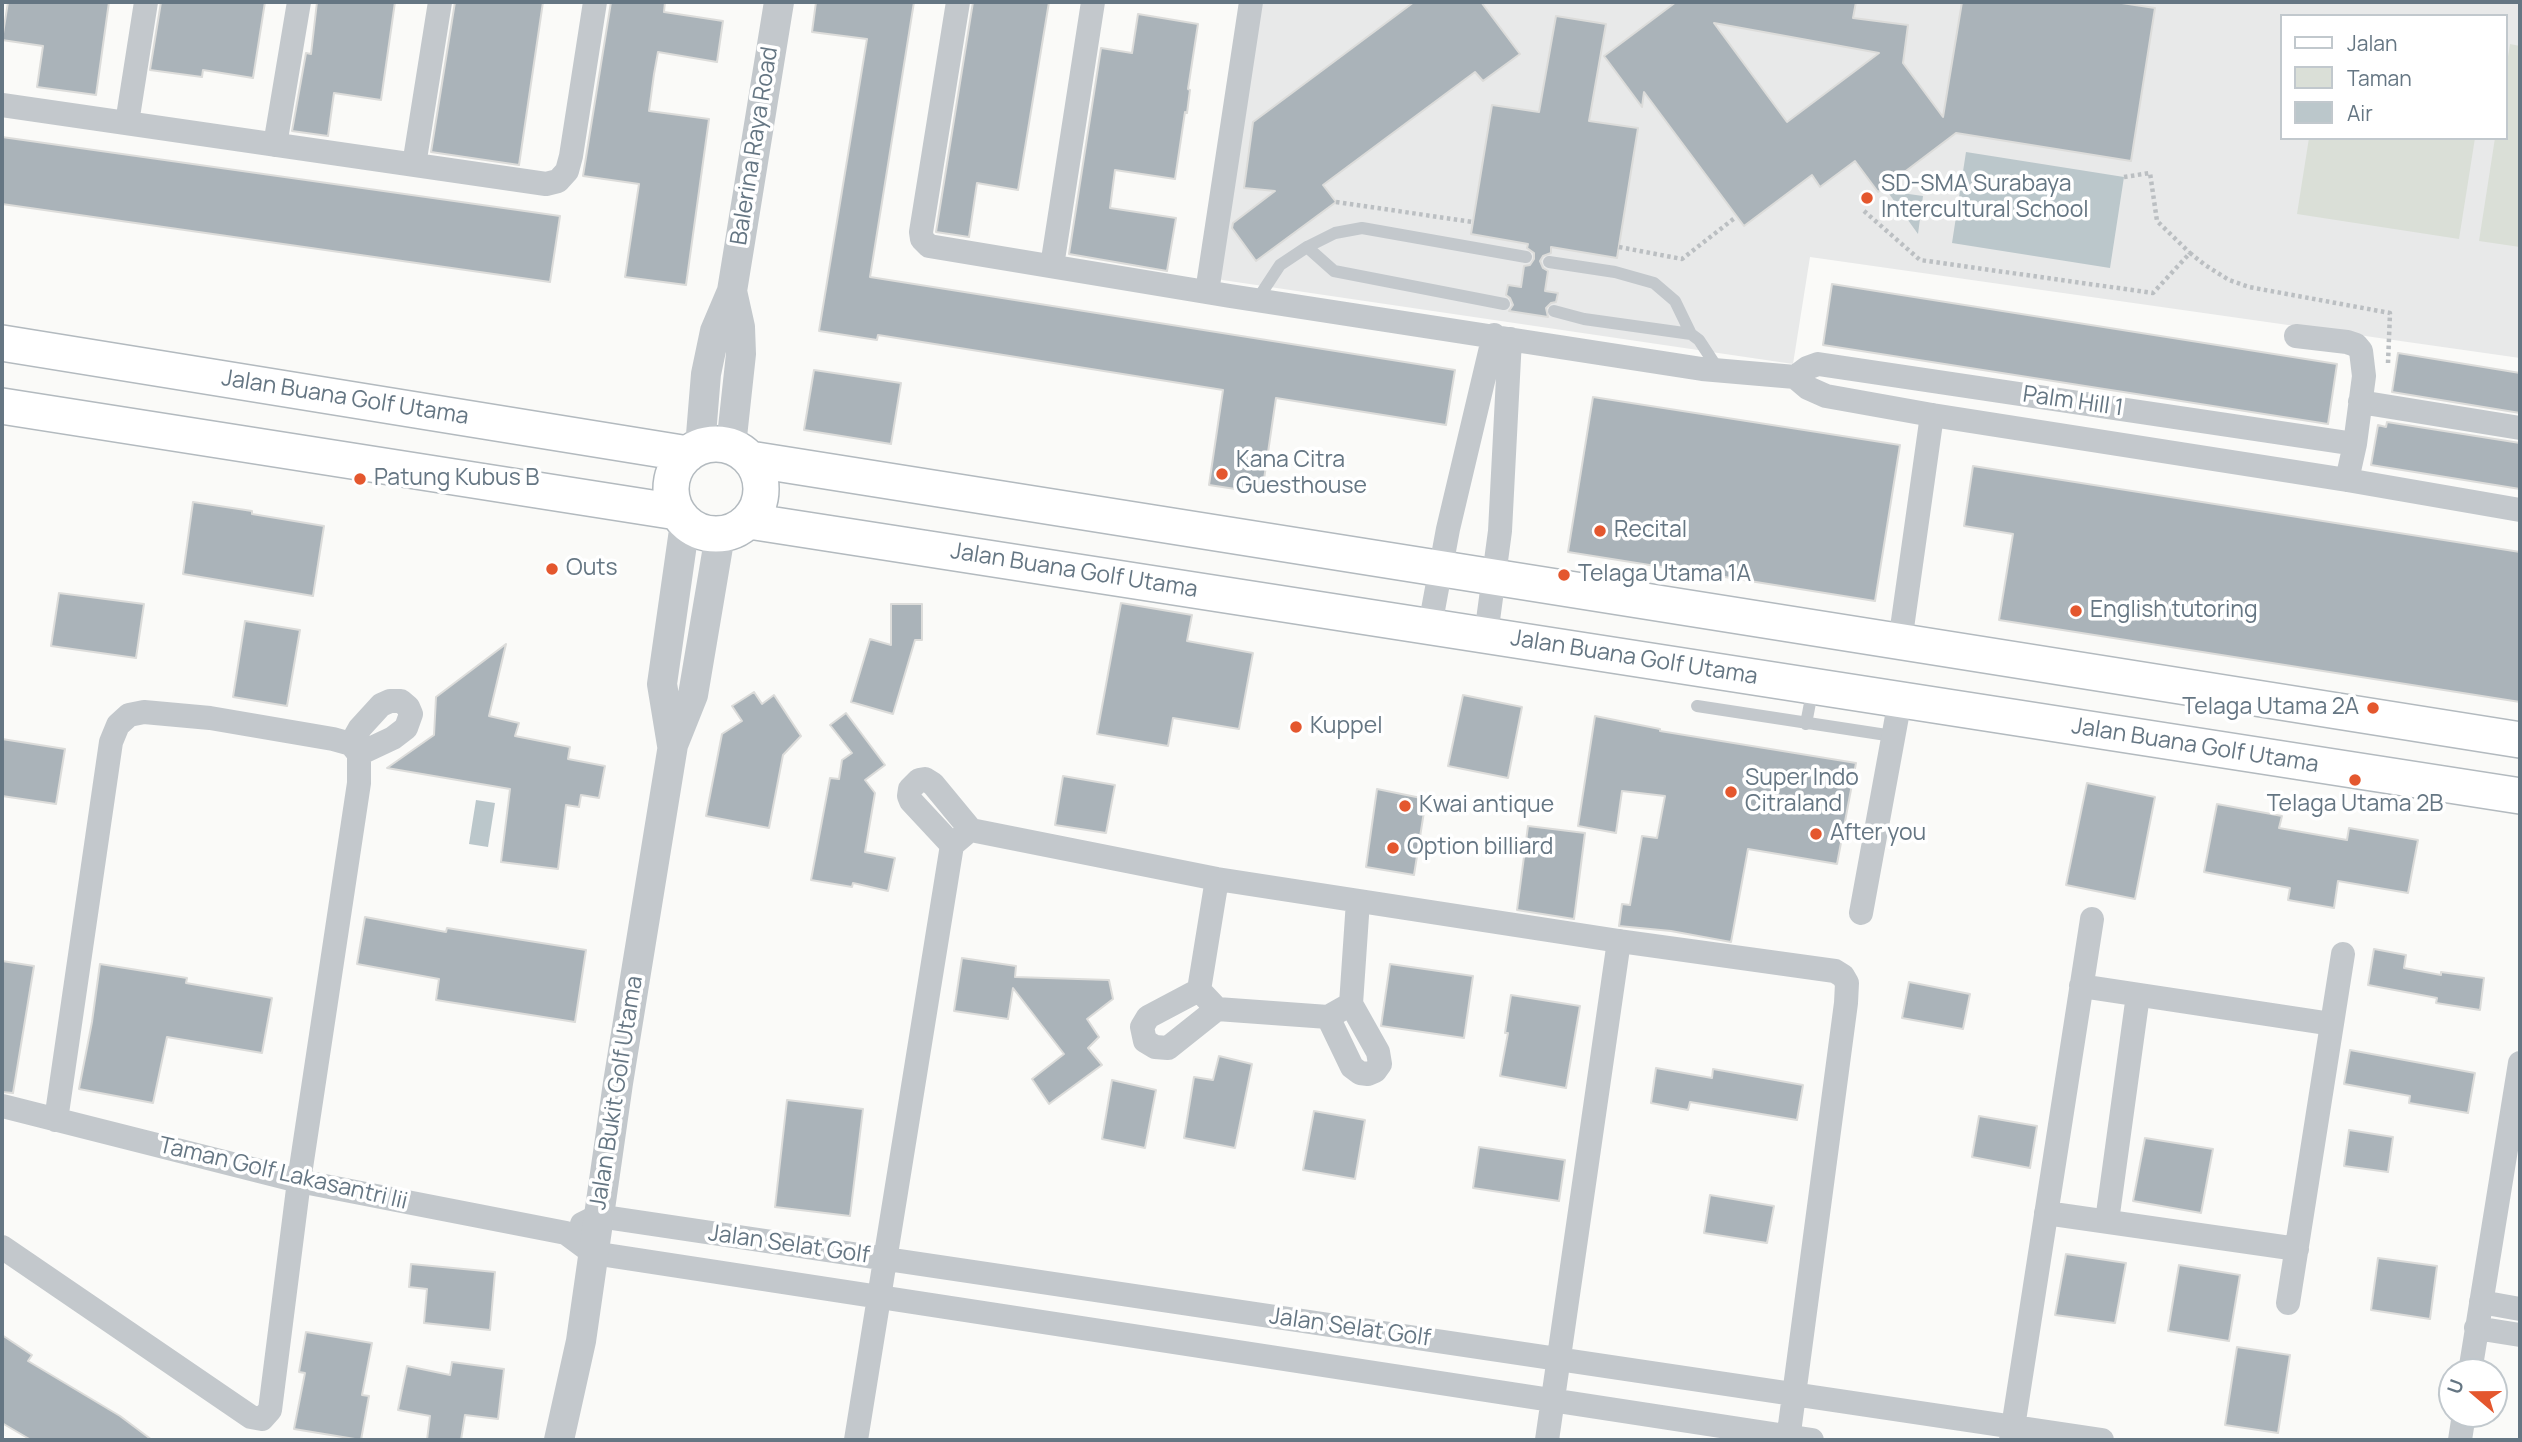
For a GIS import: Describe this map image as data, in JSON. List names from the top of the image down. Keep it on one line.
{"streets":{"main road":["Jalan Buana Golf Utama"],"street":["Balerina Raya Road","Palm Hill 1","Jalan Bukit Golf Utama","Taman Golf Lakasantri Iii","Jalan Selat Golf"]},"crossings":[["Balerina Raya Road","Jalan Buana Golf Utama"],["Balerina Raya Road","Jalan Bukit Golf Utama"],["Jalan Buana Golf Utama","Jalan Bukit Golf Utama"],["Jalan Bukit Golf Utama","Taman Golf Lakasantri Iii"],["Jalan Bukit Golf Utama","Jalan Selat Golf"],["Taman Golf Lakasantri Iii","Jalan Selat Golf"]],"places":["SD-SMA Surabaya Intercultural School","Kana Citra Guesthouse","Patung Kubus B","Recital","Outs","Telaga Utama 1A","English tutoring","Telaga Utama 2A","Kuppel","Telaga Utama 2B","Super Indo Citraland","Kwai antique","After you","Option billiard"],"legend":["Jalan","Taman","Air"],"north":"left"}
